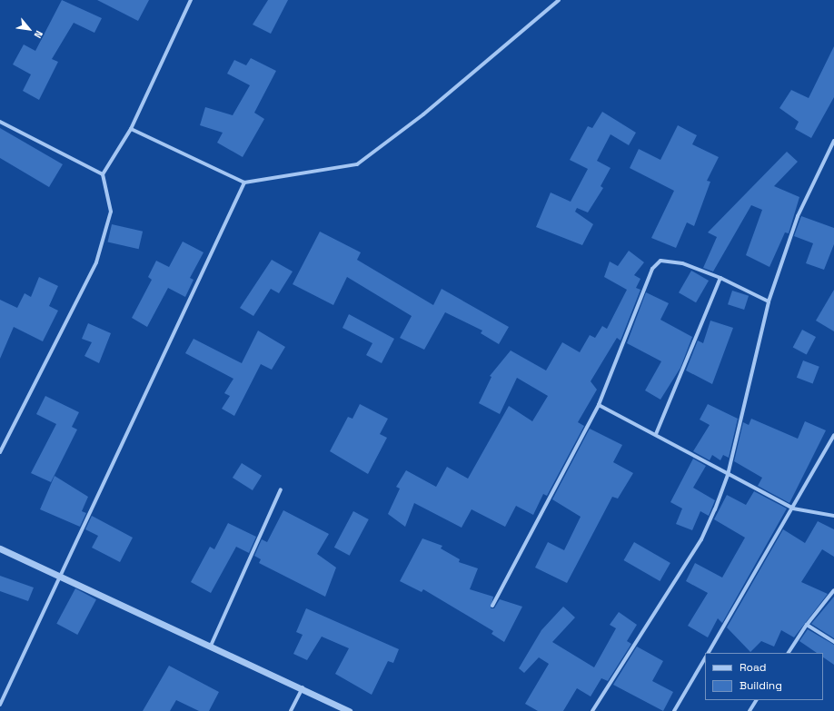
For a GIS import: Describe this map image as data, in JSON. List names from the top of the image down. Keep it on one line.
{"legend":["Road","Building"],"north":"bottom right"}
